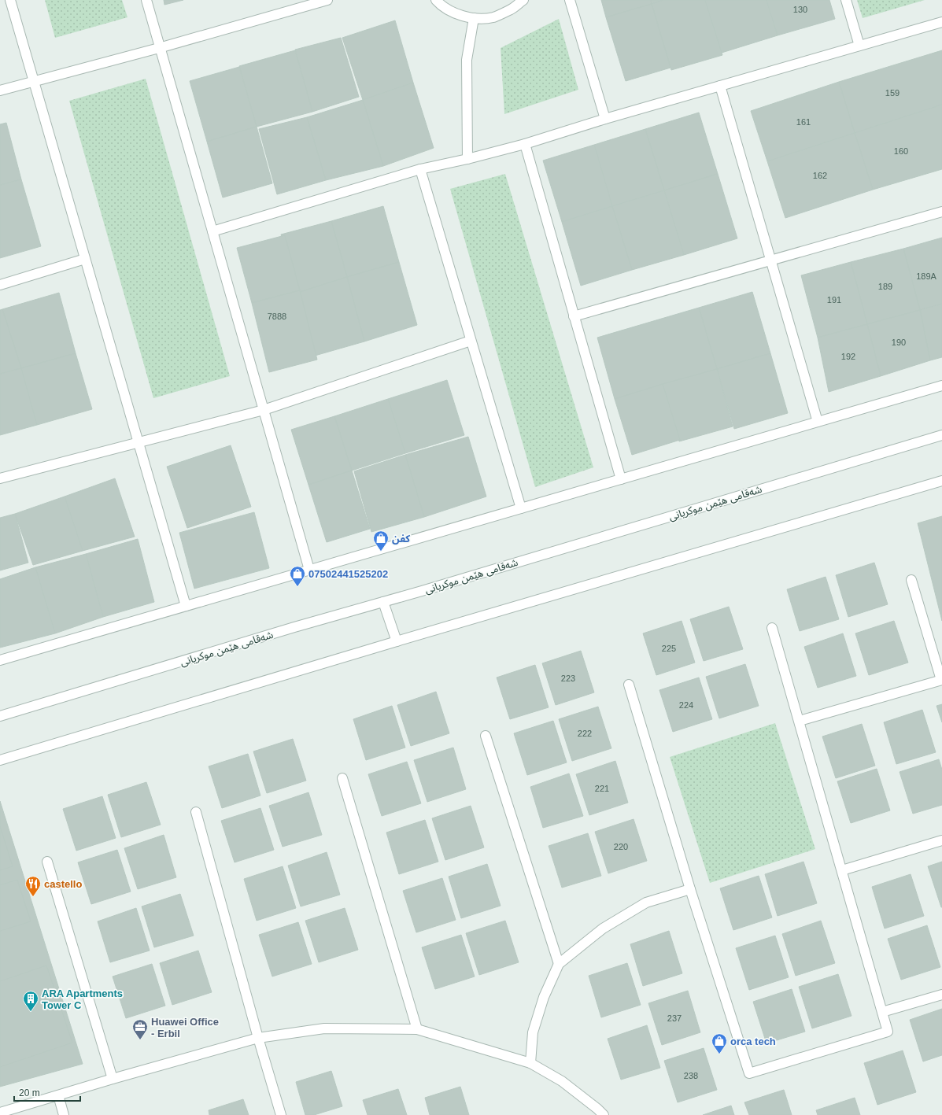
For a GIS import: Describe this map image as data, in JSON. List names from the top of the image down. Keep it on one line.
{"streets":{"street":["شەقامی هێمن موکریانی"]},"places":{"shop":["كفن","07502441525202","orca tech"],"restaurant":["castello"],"building":["ARA Apartments Tower C"],"office":["Huawei Office - Erbil"]},"house_numbers":["130","159","161","160","162","189A","189","191","7888","190","192","225","223","224","222","221","220","237","238"],"scale_bar":"20 m"}
